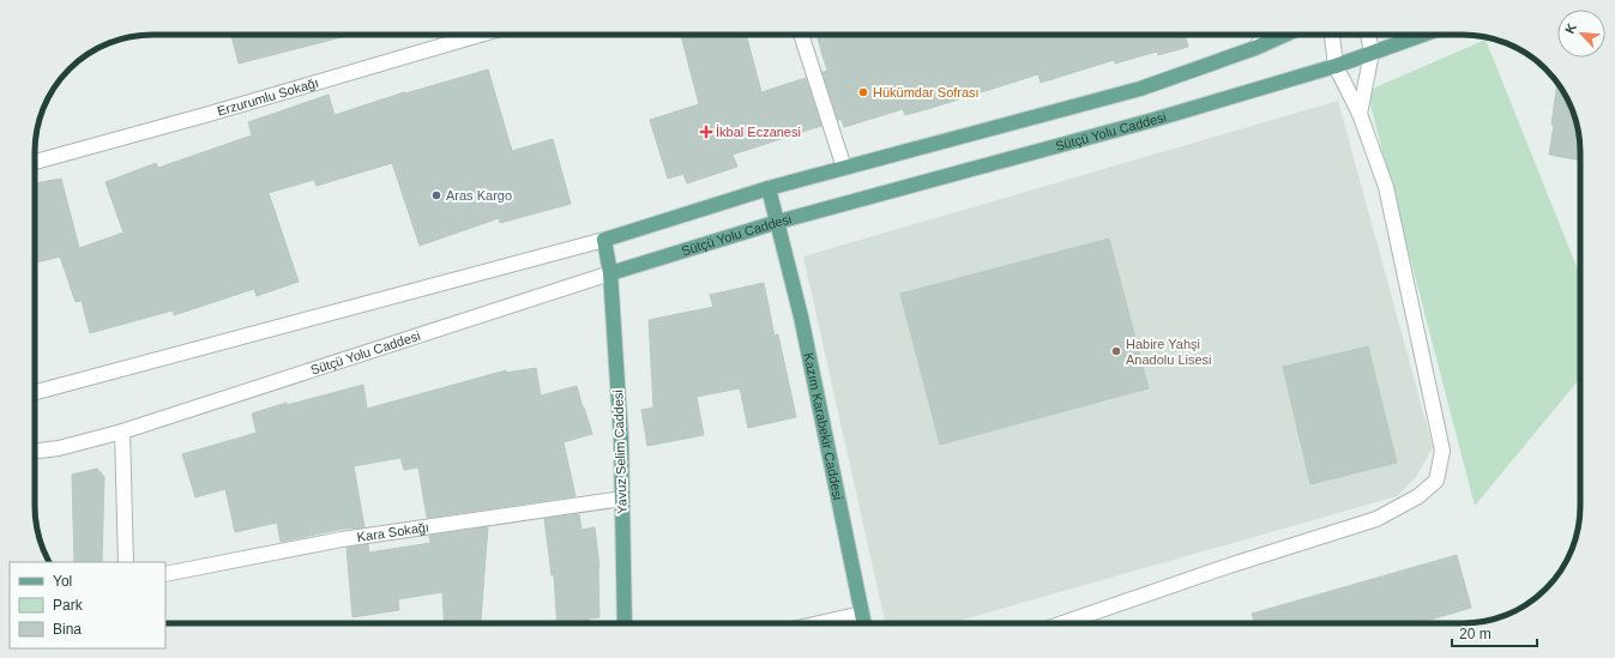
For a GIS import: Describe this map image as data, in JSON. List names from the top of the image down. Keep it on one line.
{"streets":{"main road":["Sütçü Yolu Caddesi","Kazım Karabekir Caddesi","Yavuz Selim Caddesi"],"street":["Erzurumlu Sokağı","Kara Sokağı"]},"crossings":[["Sütçü Yolu Caddesi","Kazım Karabekir Caddesi"],["Sütçü Yolu Caddesi","Yavuz Selim Caddesi"],["Yavuz Selim Caddesi","Kara Sokağı"]],"places":{"other":["Hükümdar Sofrası","Aras Kargo","Habire Yahşi Anadolu Lisesi"],"health":["İkbal Eczanesi"]},"legend":["Yol","Park","Bina"],"scale_bar":"20 m","north":"top left"}
